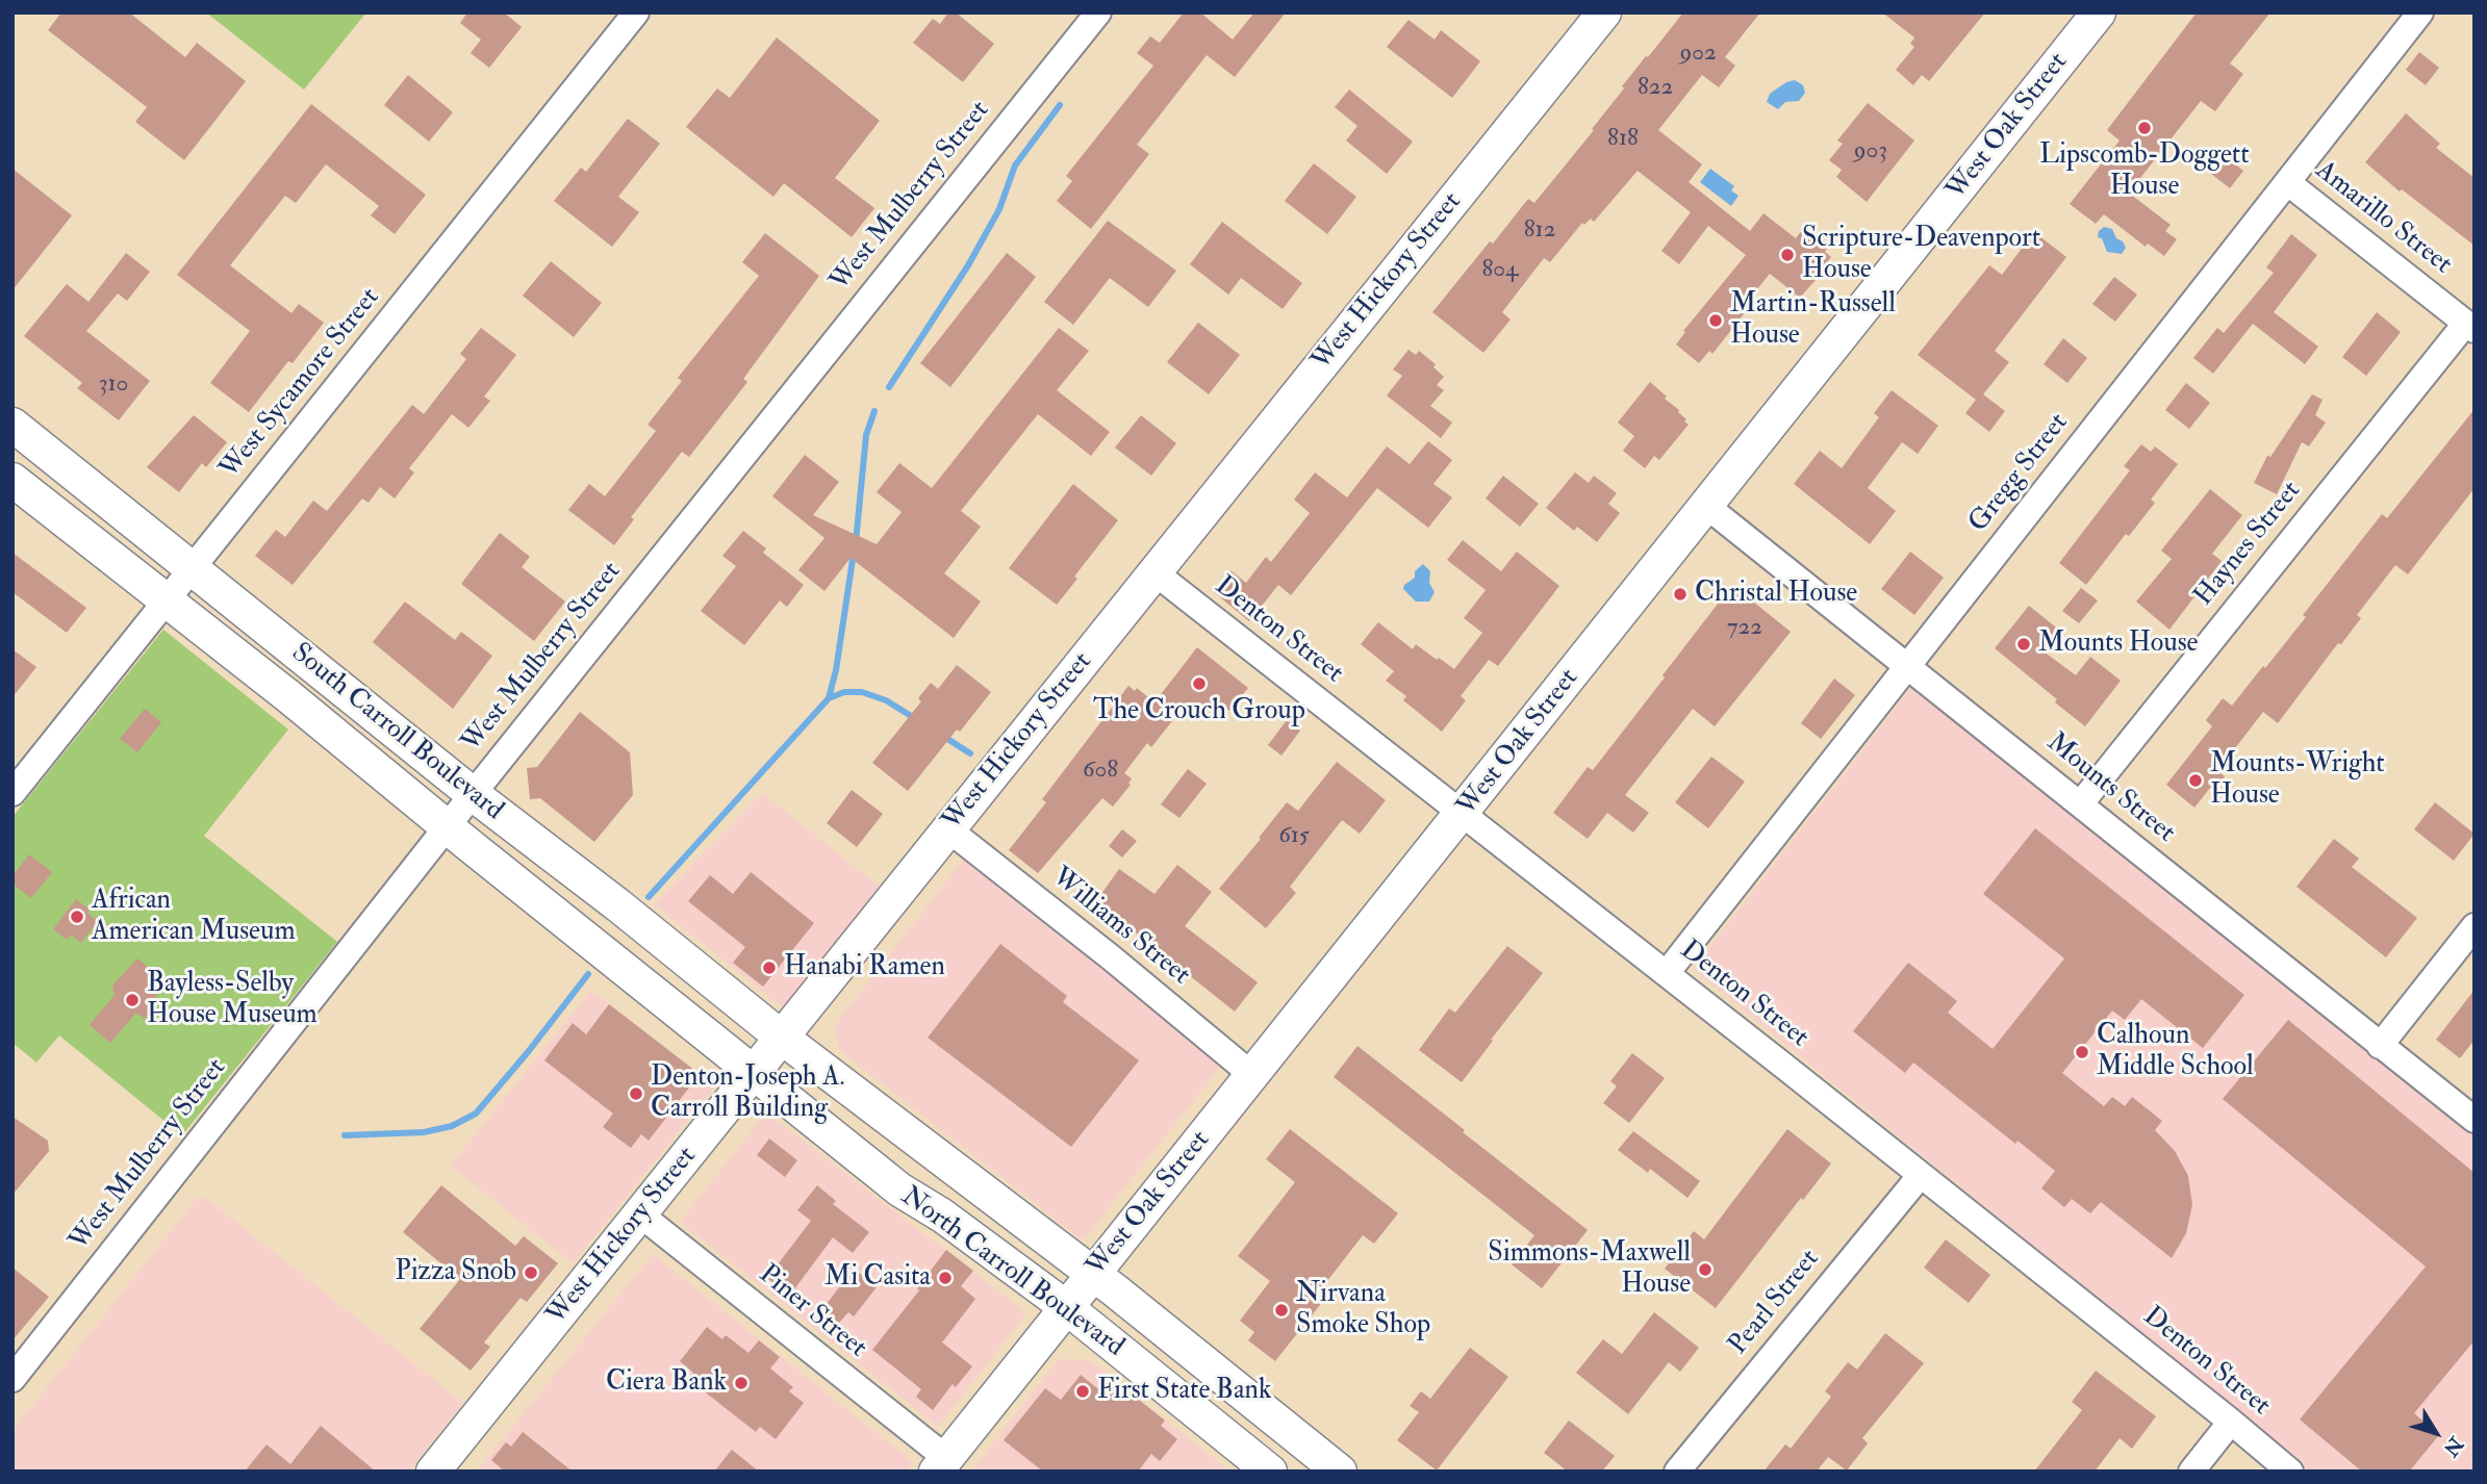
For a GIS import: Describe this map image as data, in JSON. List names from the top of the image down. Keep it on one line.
{"streets":{"main road":["West Oak Street","West Hickory Street","South Carroll Boulevard","North Carroll Boulevard"],"street":["West Mulberry Street","Amarillo Street","West Sycamore Street","Gregg Street","Haynes Street","Denton Street","Mounts Street","Williams Street","Pearl Street","Piner Street"]},"crossings":[["West Oak Street","Denton Street"],["West Oak Street","Mounts Street"],["West Oak Street","Williams Street"],["West Oak Street","North Carroll Boulevard"],["West Oak Street","Piner Street"],["West Mulberry Street","South Carroll Boulevard"],["Amarillo Street","Gregg Street"],["Amarillo Street","Haynes Street"],["West Hickory Street","Denton Street"],["West Hickory Street","South Carroll Boulevard"],["West Hickory Street","Williams Street"],["West Hickory Street","North Carroll Boulevard"],["West Hickory Street","Piner Street"],["West Sycamore Street","South Carroll Boulevard"],["Gregg Street","Denton Street"],["Gregg Street","Mounts Street"],["Haynes Street","Mounts Street"],["Denton Street","Pearl Street"],["South Carroll Boulevard","North Carroll Boulevard"]],"places":["Lipscomb-Doggett House","Scripture-Deavenport House","Martin-Russell House","Christal House","Mounts House","The Crouch Group","Mounts-Wright House","African American Museum","Hanabi Ramen","Bayless-Selby House Museum","Calhoun Middle School","Denton-Joseph A. Carroll Building","Simmons-Maxwell House","Pizza Snob","Mi Casita","Nirvana Smoke Shop","Ciera Bank","First State Bank"],"house_numbers":["902","822","818","903","812","804","310","722","608","615"],"north":"bottom right"}
